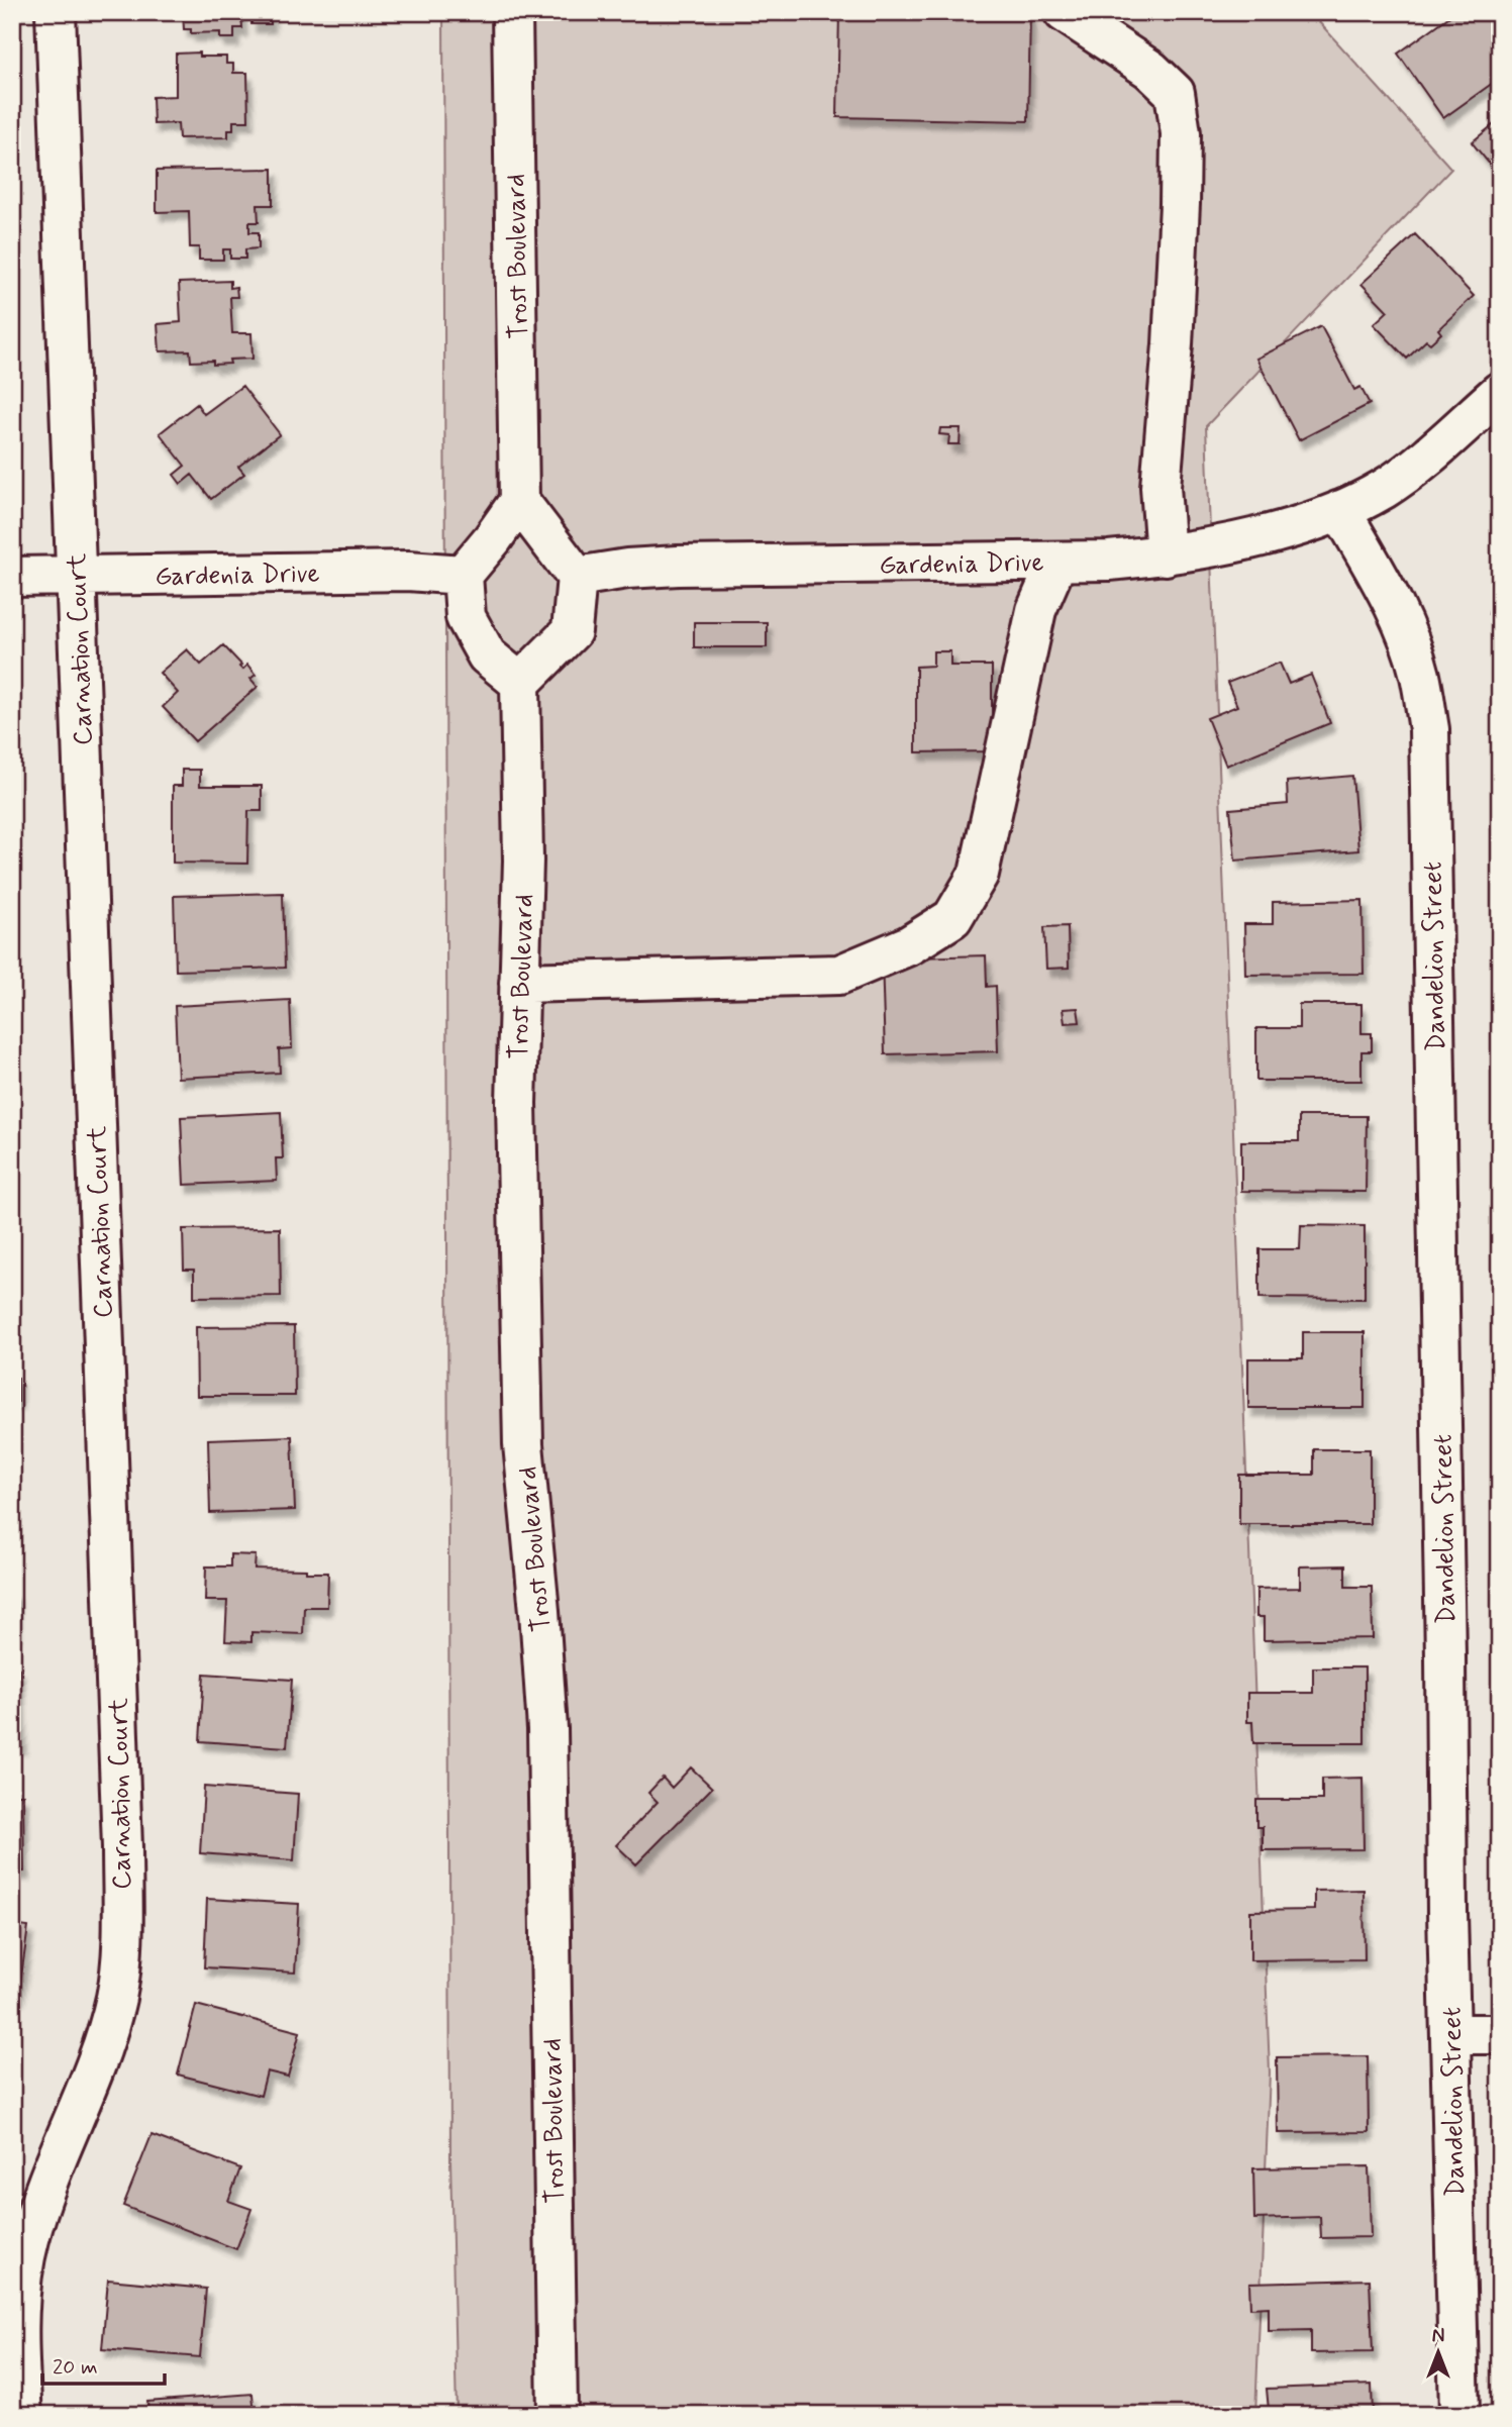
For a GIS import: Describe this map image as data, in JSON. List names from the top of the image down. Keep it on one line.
{"streets":{"street":["Trost Boulevard","Gardenia Drive","Carnation Court","Dandelion Street"]},"crossings":[["Gardenia Drive","Carnation Court"],["Gardenia Drive","Dandelion Street"]],"scale_bar":"20 m","north":"top"}
